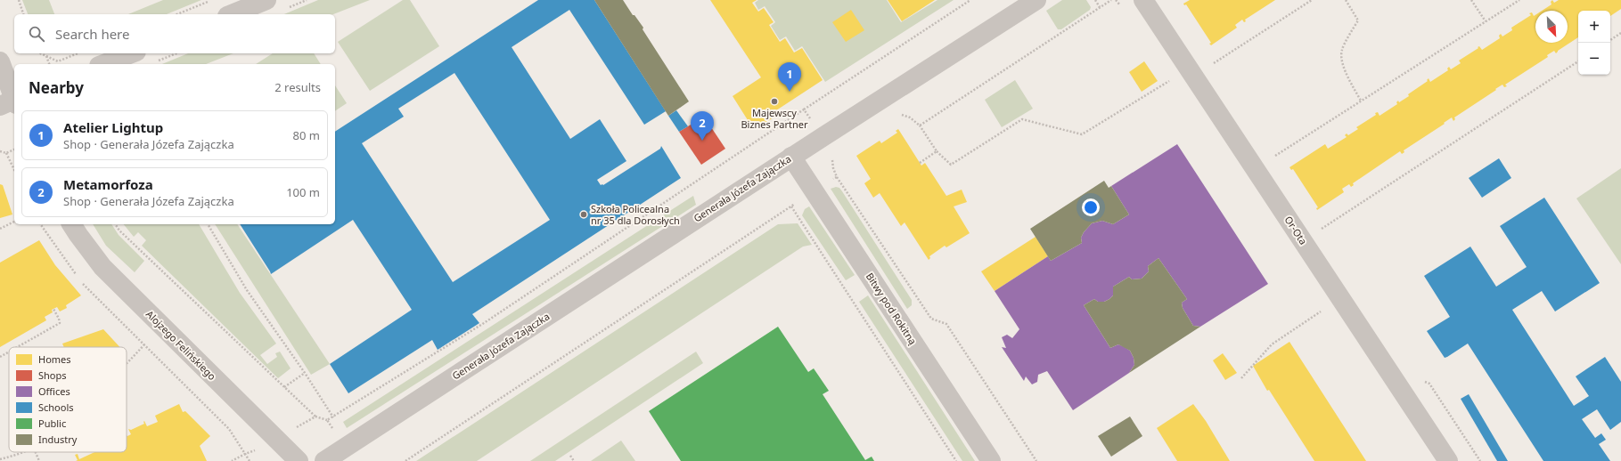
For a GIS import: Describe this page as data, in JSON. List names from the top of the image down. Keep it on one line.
{"streets":{"street":["Generała Józefa Zajączka","Or-Ota","Bitwy pod Rokitną","Alojzego Felińskiego"]},"crossings":[["Generała Józefa Zajączka","Bitwy pod Rokitną"]],"places":["Majewscy Biznes Partner","Szkoła Policealna nr 35 dla Dorosłych"],"legend":["Homes","Shops","Offices","Schools","Public","Industry"],"north":"bottom right","page":{"map_buttons":["+","−"],"search":"Search here","pins":["1","2"],"heading":["Nearby","2 results"],"list":[{"mark":"1","name":"Atelier Lightup","note":"Shop · Generała Józefa Zajączka","value":"80 m"},{"mark":"2","name":"Metamorfoza","note":"Shop · Generała Józefa Zajączka","value":"100 m"}]}}
